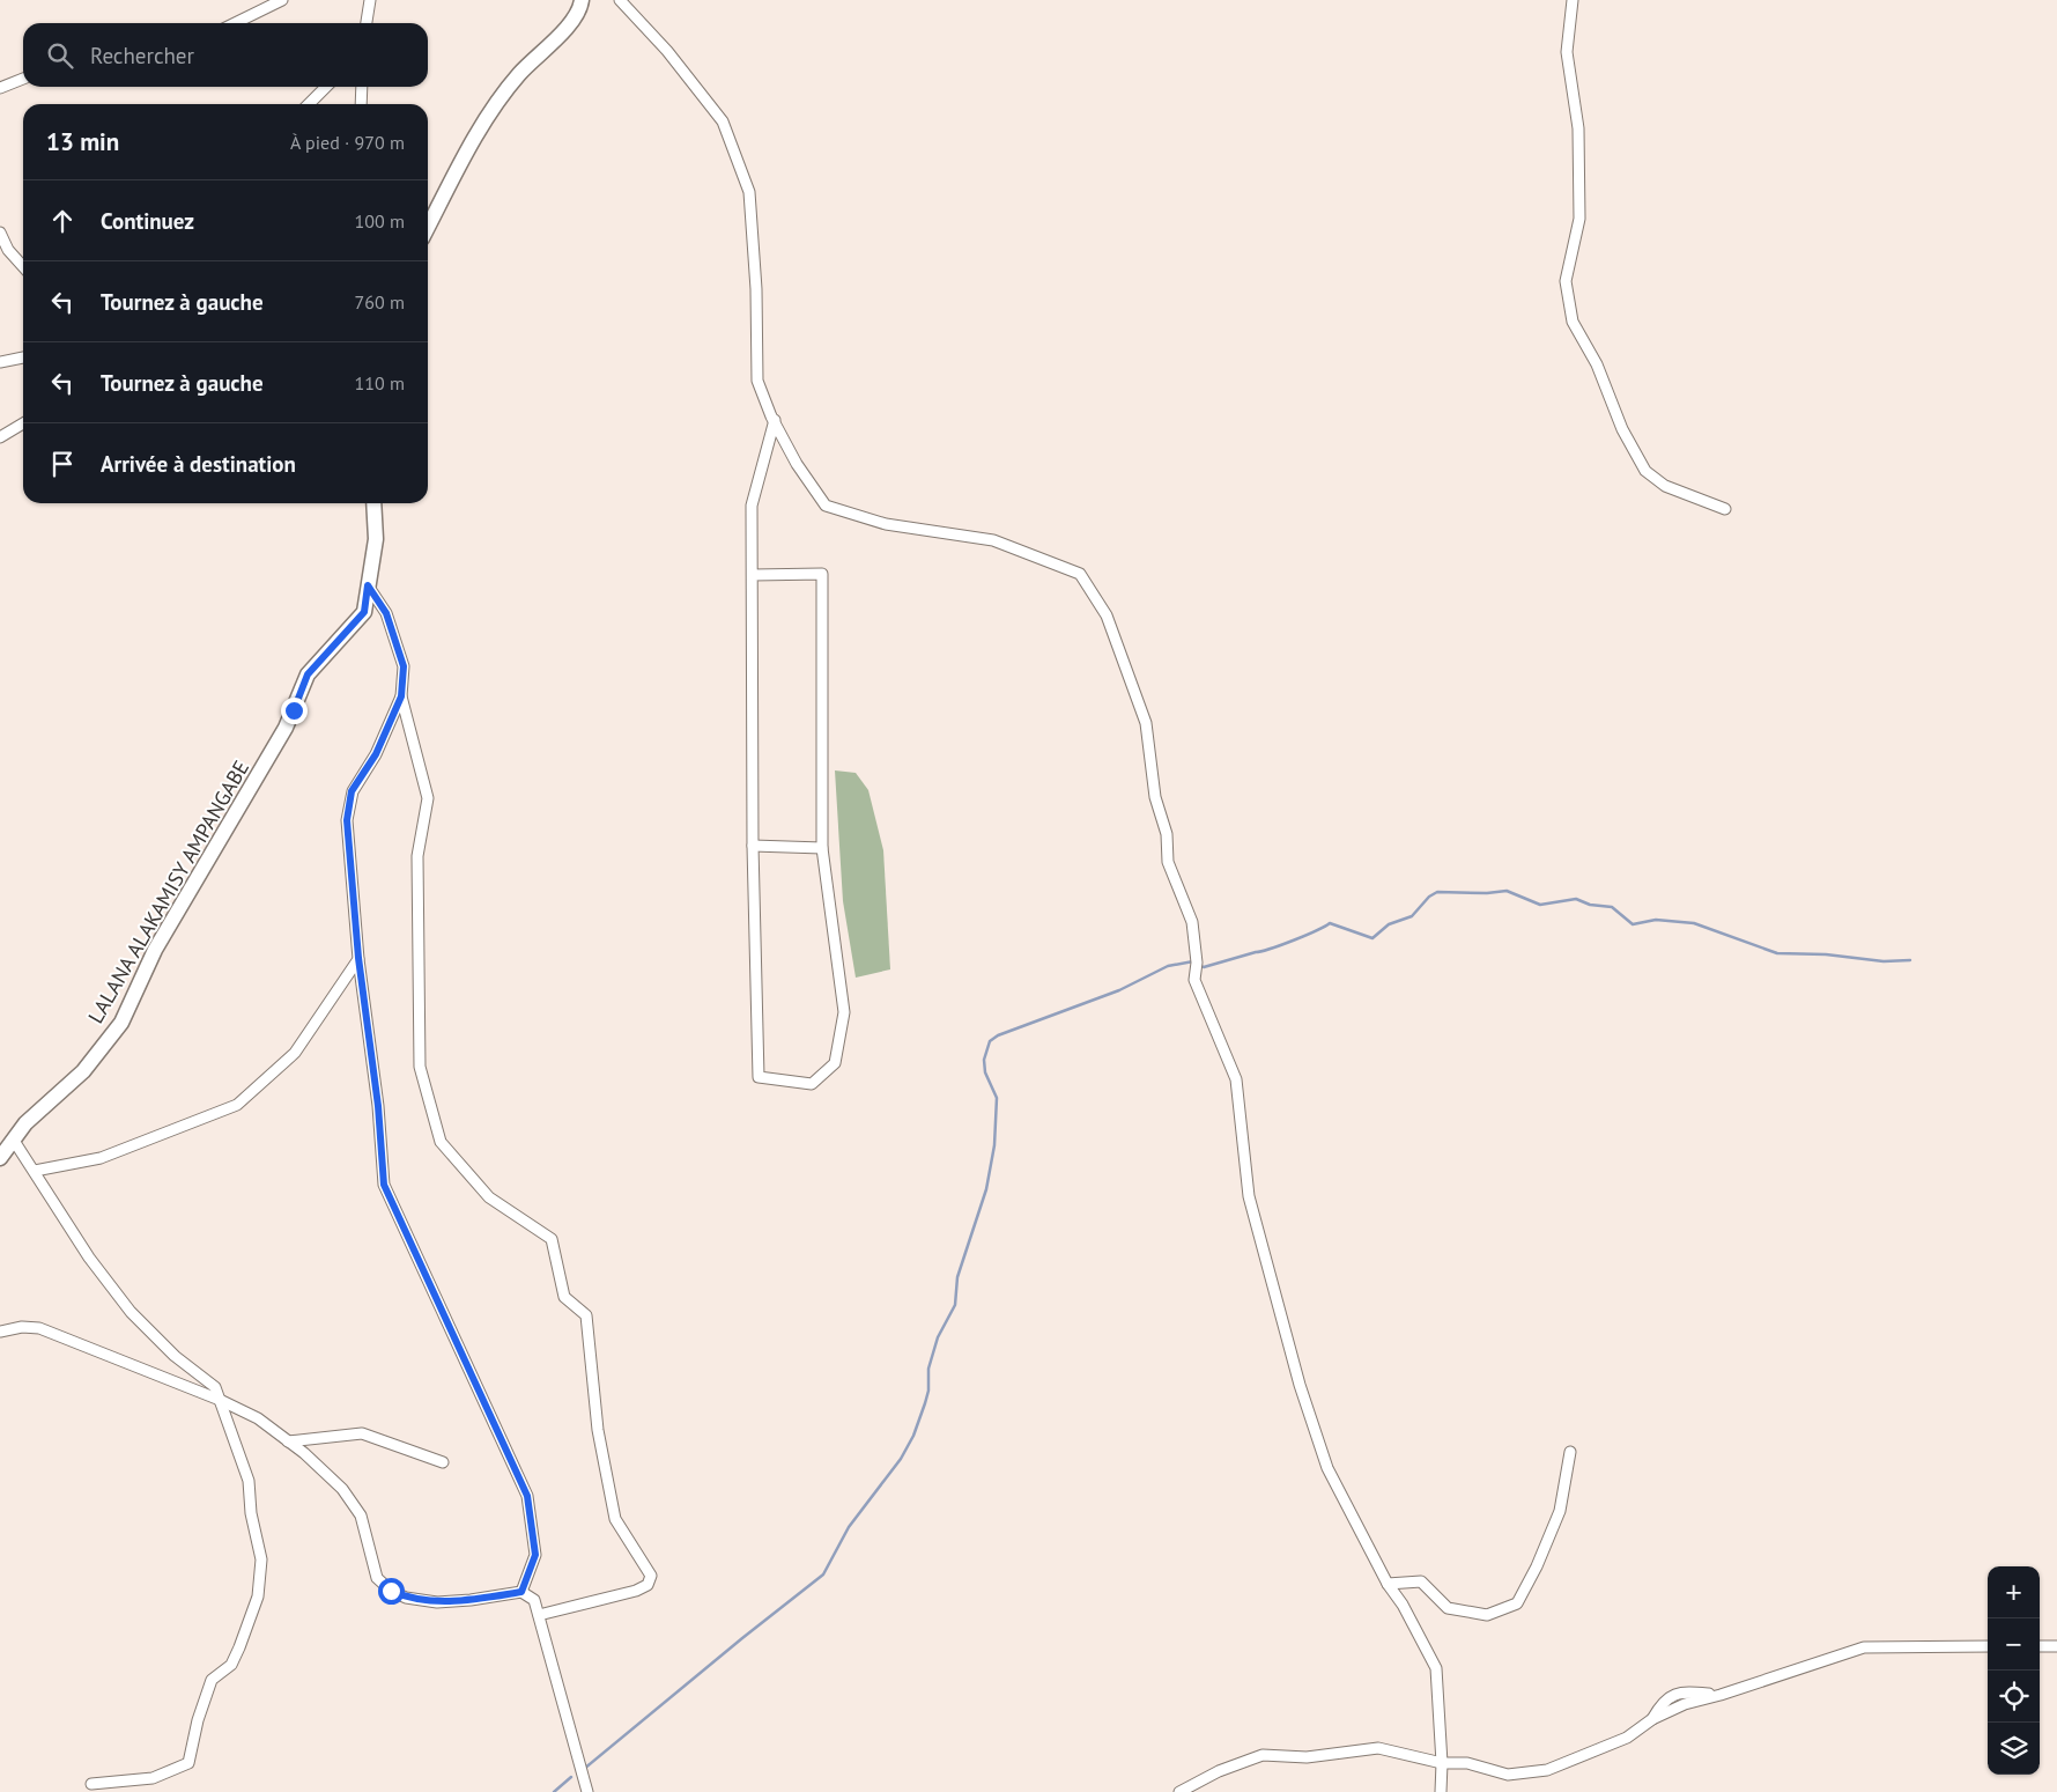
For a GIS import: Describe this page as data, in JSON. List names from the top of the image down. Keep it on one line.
{"streets":{"street":["LALANA ALAKAMISY AMPANGABE"]},"page":{"search":"Rechercher","heading":["13 min","À pied · 970 m"],"list":[["Continuez","100 m"],["Tournez à gauche","760 m"],["Tournez à gauche","110 m"],"Arrivée à destination"],"map_buttons":["+","−"]}}
